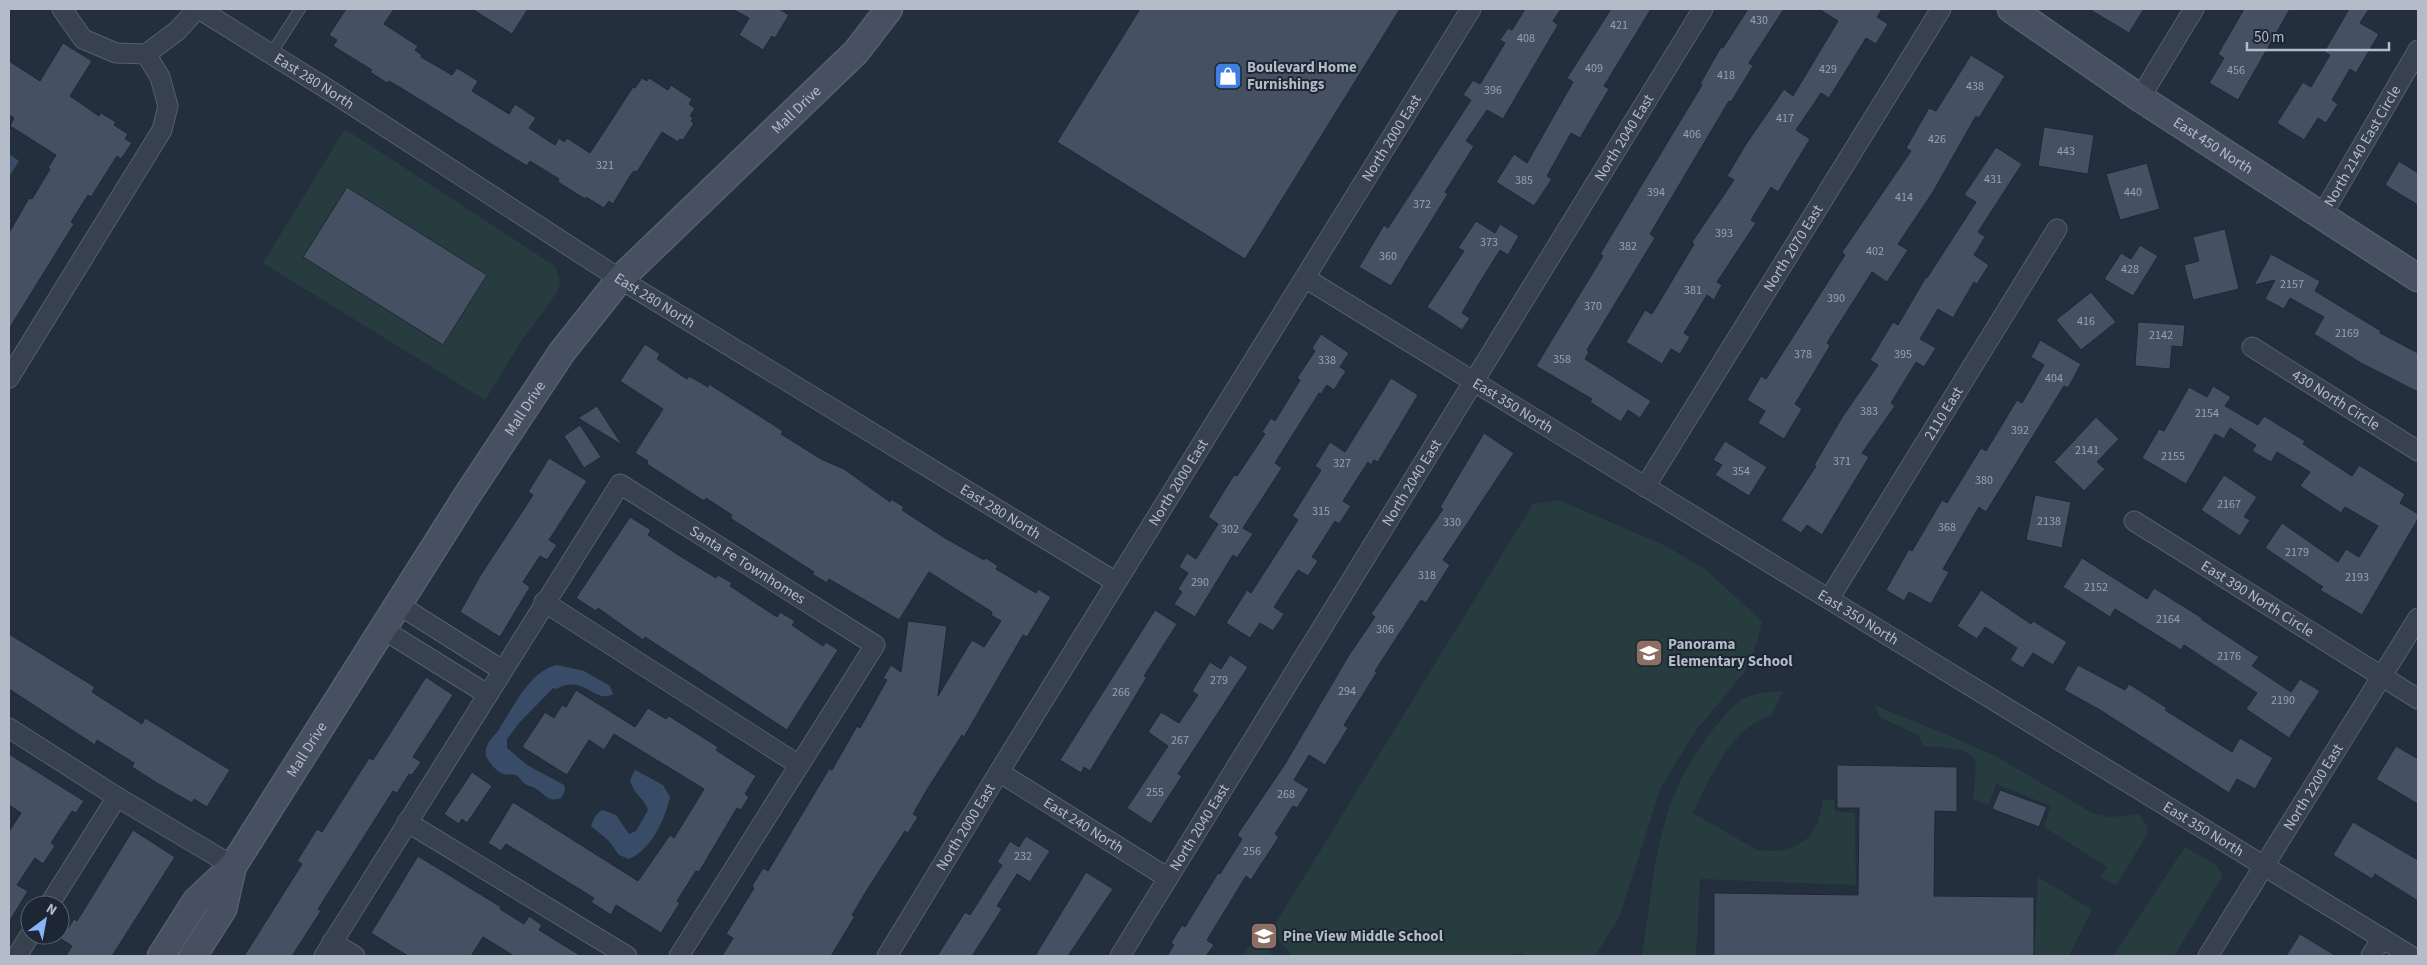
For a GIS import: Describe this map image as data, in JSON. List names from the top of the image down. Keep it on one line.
{"streets":{"main road":["Mall Drive","East 450 North"],"street":["East 280 North","North 2000 East","North 2040 East","North 2140 East Circle","North 2070 East","430 North Circle","East 350 North","2110 East","Santa Fe Townhomes","East 390 North Circle","North 2200 East","East 240 North"]},"crossings":[["East 280 North","Mall Drive"],["East 280 North","North 2000 East"],["North 2000 East","East 350 North"],["North 2000 East","East 240 North"],["North 2040 East","East 350 North"],["North 2040 East","East 240 North"],["East 450 North","North 2140 East Circle"],["North 2070 East","East 350 North"],["East 350 North","2110 East"],["East 350 North","North 2200 East"],["East 390 North Circle","North 2200 East"]],"places":{"shop":["Boulevard Home Furnishings"],"school or university":["Panorama Elementary School","Pine View Middle School"]},"house_numbers":["430","421","408","409","429","456","418","438","396","417","406","426","443","321","431","385","394","440","414","372","393","373","382","402","360","428","2157","381","390","370","416","2169","2142","378","395","358","338","404","383","2154","392","2141","2155","371","327","354","380","2167","315","2138","330","368","302","2179","318","2193","290","2152","2164","306","2176","279","294","266","2190","267","255","268","256","232"],"scale_bar":"50 m","north":"top right"}
